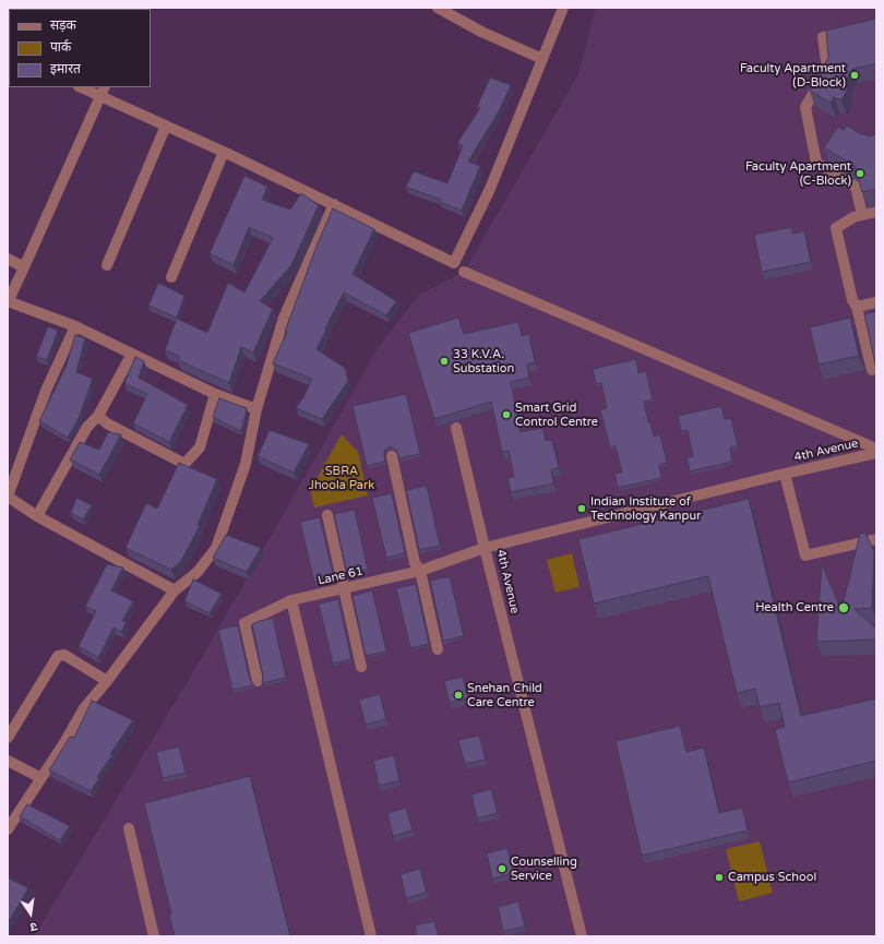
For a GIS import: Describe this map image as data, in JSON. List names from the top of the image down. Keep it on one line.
{"streets":{"street":["4th Avenue","Lane 61"]},"crossings":[["4th Avenue","Lane 61"]],"parks":["SBRA Jhoola Park"],"places":["Faculty Apartment (D-Block)","Faculty Apartment (C-Block)","33 K.V.A. Substation","Smart Grid Control Centre","Indian Institute of Technology Kanpur","Health Centre","Snehan Child Care Centre","Counselling Service","Campus School"],"legend":["सड़क","पार्क","इमारत"],"north":"bottom"}
